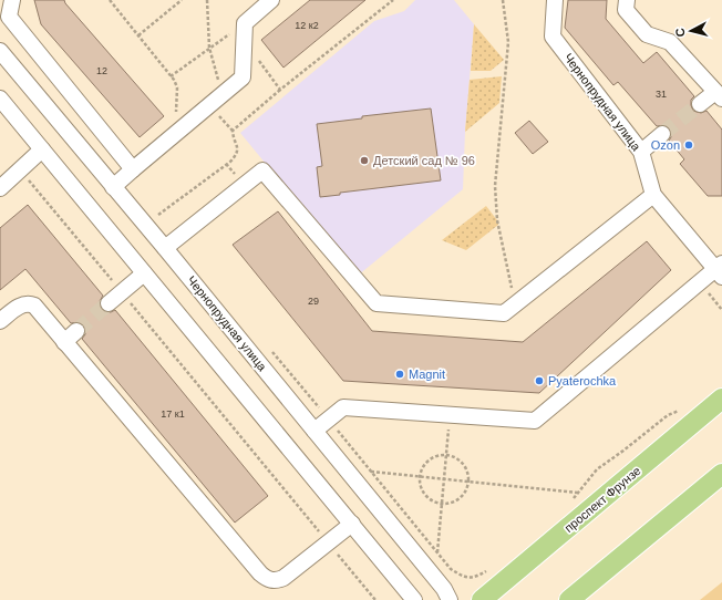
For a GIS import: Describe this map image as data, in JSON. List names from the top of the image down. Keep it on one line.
{"streets":{"main road":["проспект Фрунзе"],"street":["Чернопрудная улица"]},"places":["Ozon","Детский сад № 96","Magnit","Pyaterochka"],"house_numbers":["12 к2","12","31","29","17 к1"],"north":"left"}
